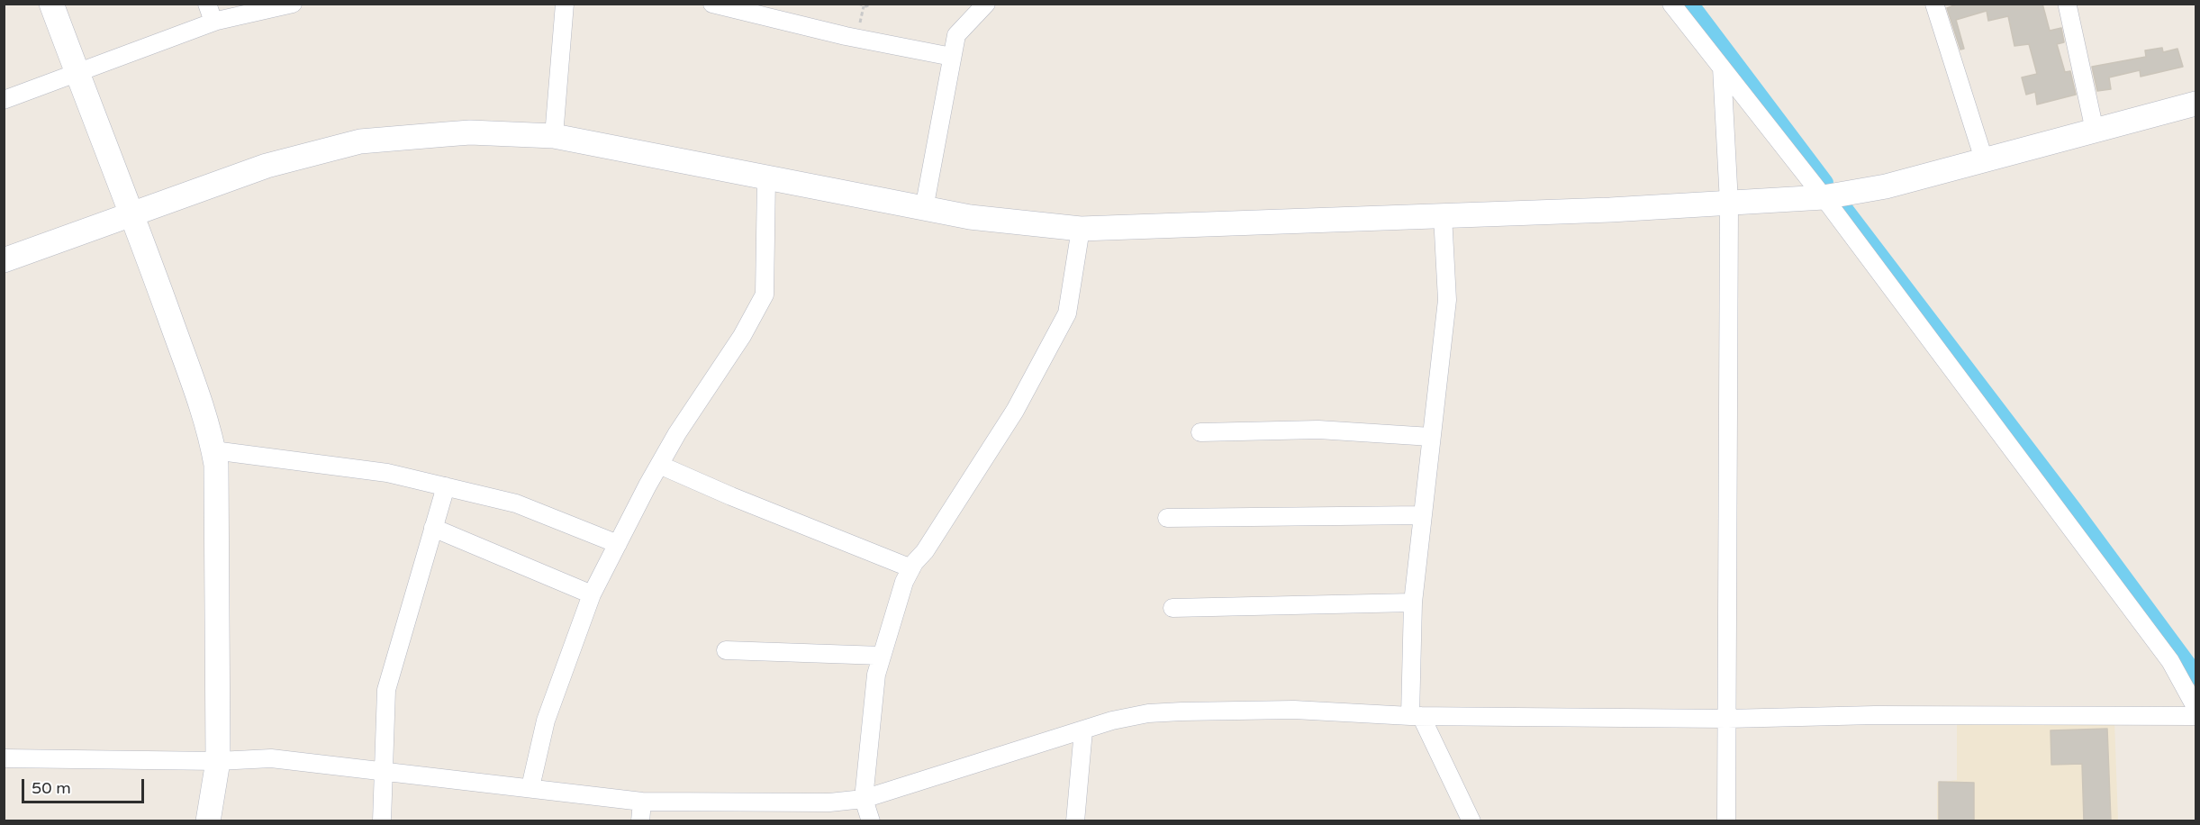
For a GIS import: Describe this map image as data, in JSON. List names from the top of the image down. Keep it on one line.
{"scale_bar":"50 m"}
